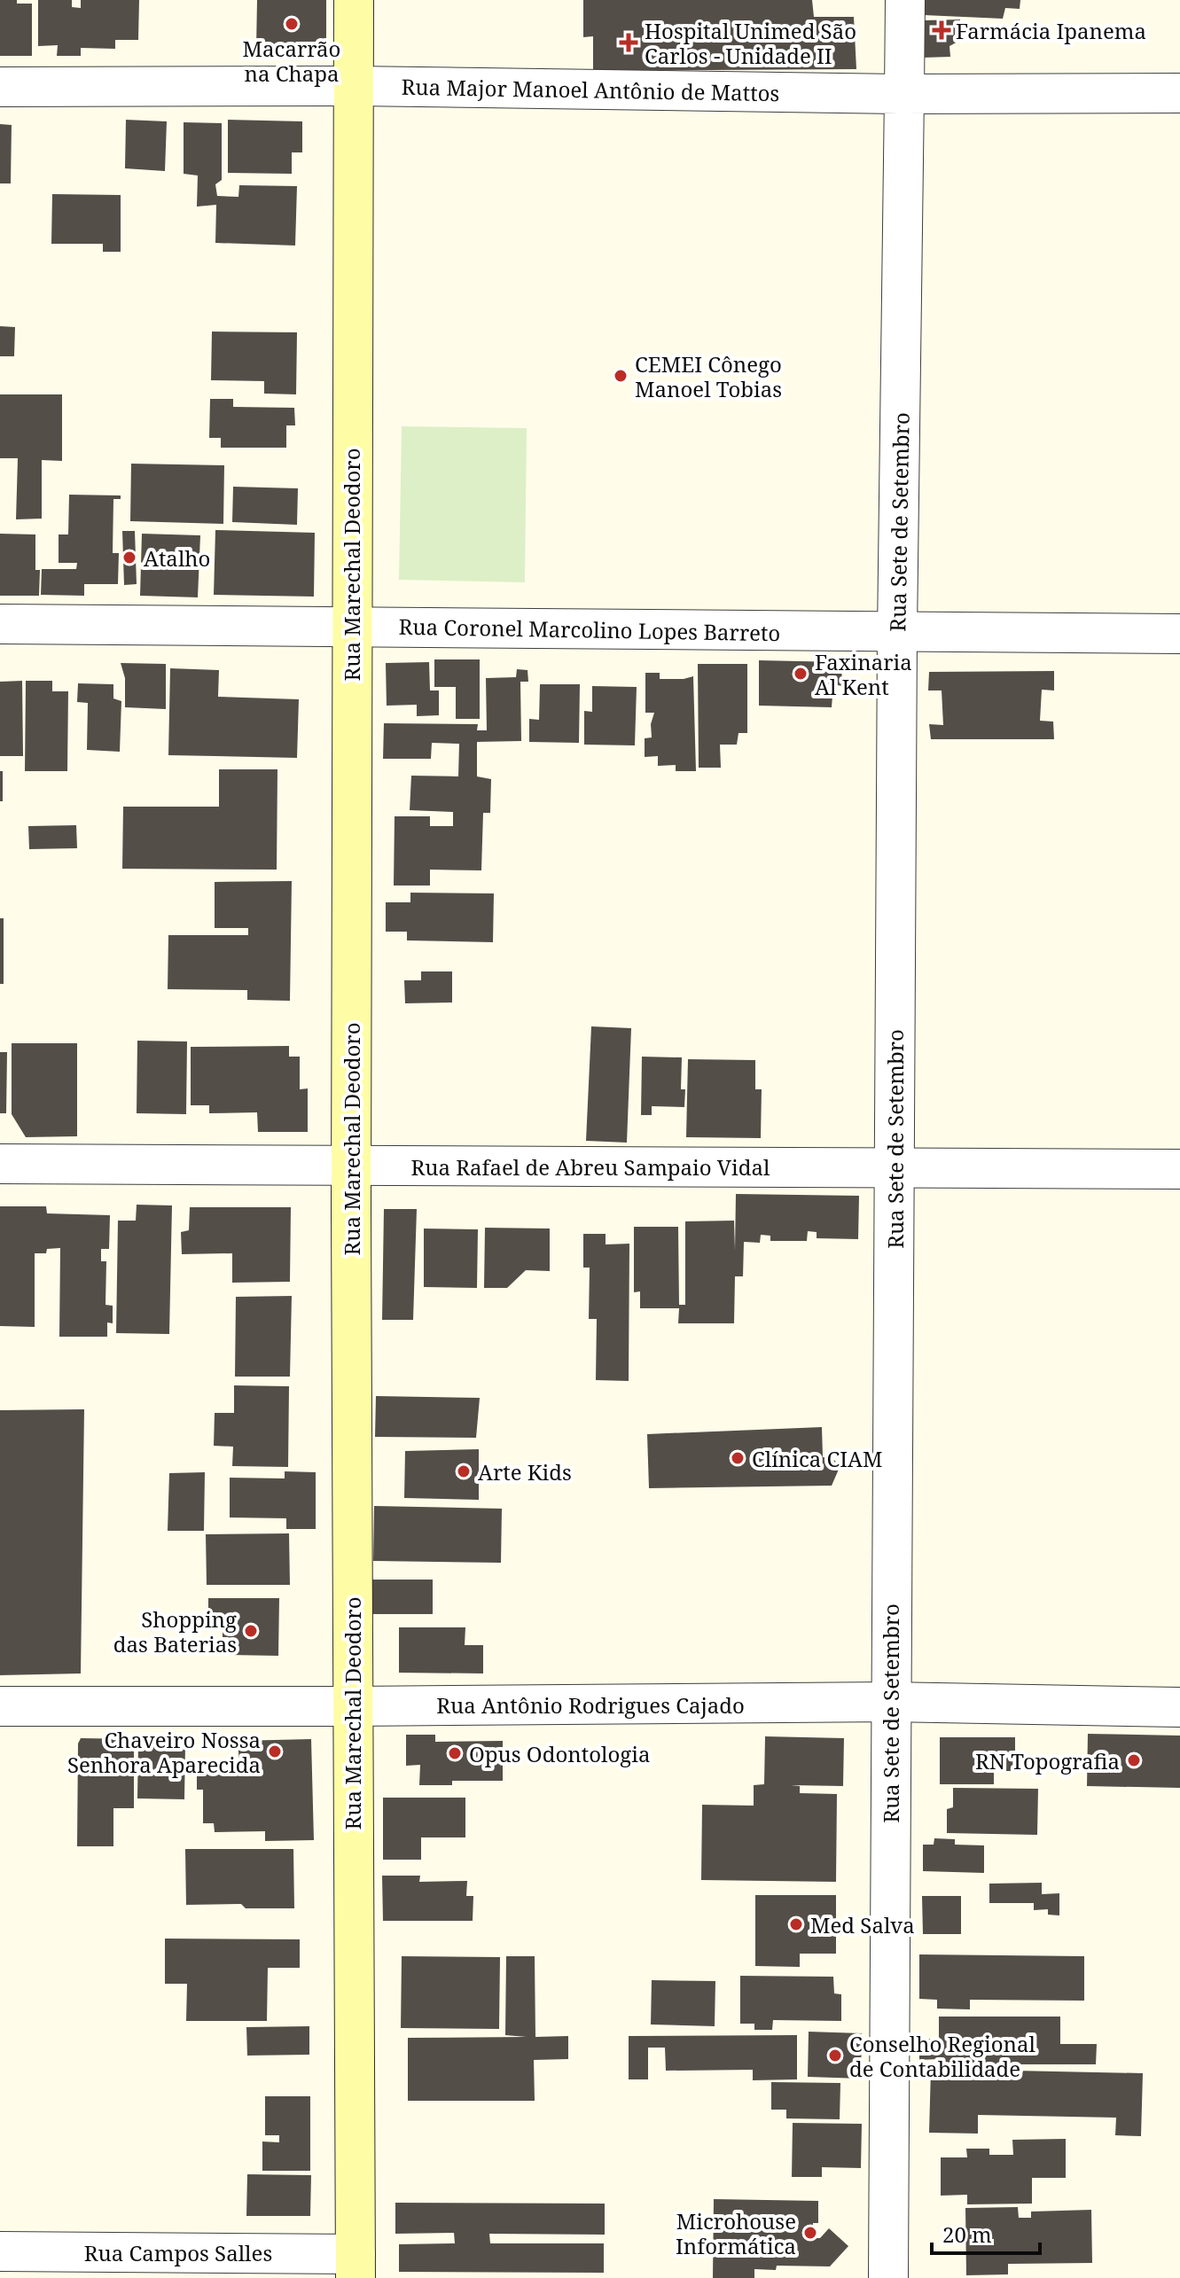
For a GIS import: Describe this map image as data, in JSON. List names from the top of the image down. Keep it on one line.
{"streets":{"main road":["Rua Marechal Deodoro"],"street":["Rua Major Manoel Antônio de Mattos","Rua Sete de Setembro","Rua Coronel Marcolino Lopes Barreto","Rua Rafael de Abreu Sampaio Vidal","Rua Antônio Rodrigues Cajado","Rua Campos Salles"]},"crossings":[["Rua Major Manoel Antônio de Mattos","Rua Sete de Setembro"],["Rua Major Manoel Antônio de Mattos","Rua Marechal Deodoro"],["Rua Sete de Setembro","Rua Coronel Marcolino Lopes Barreto"],["Rua Sete de Setembro","Rua Rafael de Abreu Sampaio Vidal"],["Rua Sete de Setembro","Rua Antônio Rodrigues Cajado"],["Rua Marechal Deodoro","Rua Coronel Marcolino Lopes Barreto"],["Rua Marechal Deodoro","Rua Rafael de Abreu Sampaio Vidal"],["Rua Marechal Deodoro","Rua Antônio Rodrigues Cajado"],["Rua Marechal Deodoro","Rua Campos Salles"]],"places":{"other":["Macarrão na Chapa","CEMEI Cônego Manoel Tobias","Atalho","Faxinaria Al Kent","Clínica CIAM","Arte Kids","Shopping das Baterias","Chaveiro Nossa Senhora Aparecida","Opus Odontologia","RN Topografia","Med Salva","Conselho Regional de Contabilidade","Microhouse Informática"],"health":["Farmácia Ipanema","Hospital Unimed São Carlos - Unidade II"]},"scale_bar":"20 m"}
